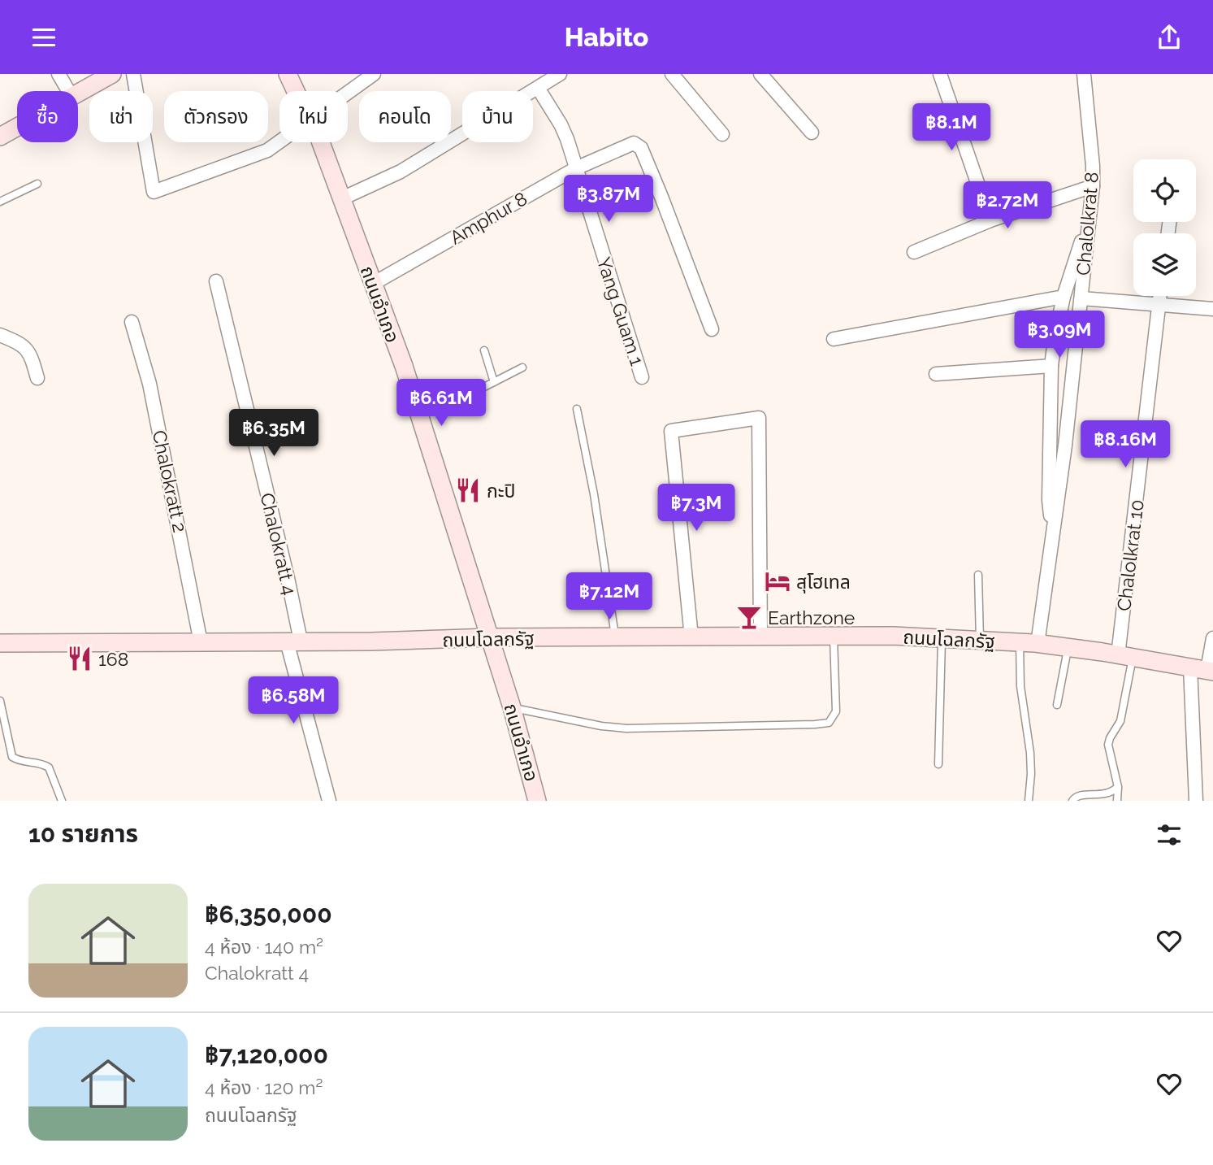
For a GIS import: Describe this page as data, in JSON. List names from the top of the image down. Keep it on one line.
{"streets":{"street":["Amphur 8","Chalolkrat 8","ถนนอำเภอ","Yang Guam 1","Chalokratt 2","Chalokratt 4","Chalolkrat 10","ถนนโฉลกรัฐ"]},"crossings":[["Amphur 8","ถนนอำเภอ"],["Amphur 8","Yang Guam 1"],["Chalolkrat 8","ถนนโฉลกรัฐ"],["ถนนอำเภอ","ถนนโฉลกรัฐ"],["Chalokratt 2","ถนนโฉลกรัฐ"],["Chalokratt 4","ถนนโฉลกรัฐ"],["Chalolkrat 10","ถนนโฉลกรัฐ"]],"places":{"restaurant":["กะปิ","168"],"hotel":["สุโฮเทล"],"bar":["Earthzone"]},"page":{"header":"Habito","chip":["ซื้อ","เช่า","ตัวกรอง","ใหม่","คอนโด","บ้าน"],"price":["฿8.1M","฿3.87M","฿2.72M","฿3.09M","฿6.61M","฿6.35M","฿8.16M","฿7.3M","฿7.12M","฿6.58M"],"heading":"10 รายการ","list":[{"name":"฿6,350,000","note":"4 ห้อง · 140 m² · Chalokratt 4"},{"name":"฿7,120,000","note":"4 ห้อง · 120 m² · ถนนโฉลกรัฐ"}]}}
